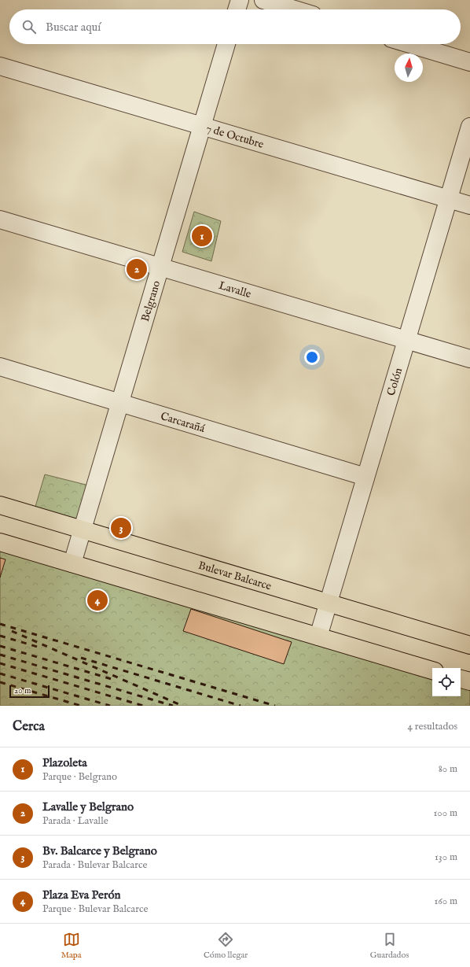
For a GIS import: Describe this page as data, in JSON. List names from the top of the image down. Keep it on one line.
{"streets":{"main road":["Bulevar Balcarce"],"street":["7 de Octubre","Lavalle","Belgrano","Colón","Carcarañá"]},"crossings":[["7 de Octubre","Belgrano"],["7 de Octubre","Colón"],["Lavalle","Belgrano"],["Lavalle","Colón"],["Belgrano","Carcarañá"],["Belgrano","Bulevar Balcarce"],["Colón","Carcarañá"],["Colón","Bulevar Balcarce"]],"scale_bar":"20 m","north":"top","page":{"search":"Buscar aquí","pins":["1","2","3","4"],"scale":"20 m","heading":["Cerca","4 resultados"],"list":[{"mark":"1","name":"Plazoleta","note":"Parque · Belgrano","value":"80 m"},{"mark":"2","name":"Lavalle y Belgrano","note":"Parada · Lavalle","value":"100 m"},{"mark":"3","name":"Bv. Balcarce y Belgrano","note":"Parada · Bulevar Balcarce","value":"130 m"},{"mark":"4","name":"Plaza Eva Perón","note":"Parque · Bulevar Balcarce","value":"160 m"}],"nav":["Mapa","Cómo llegar","Guardados"]}}
